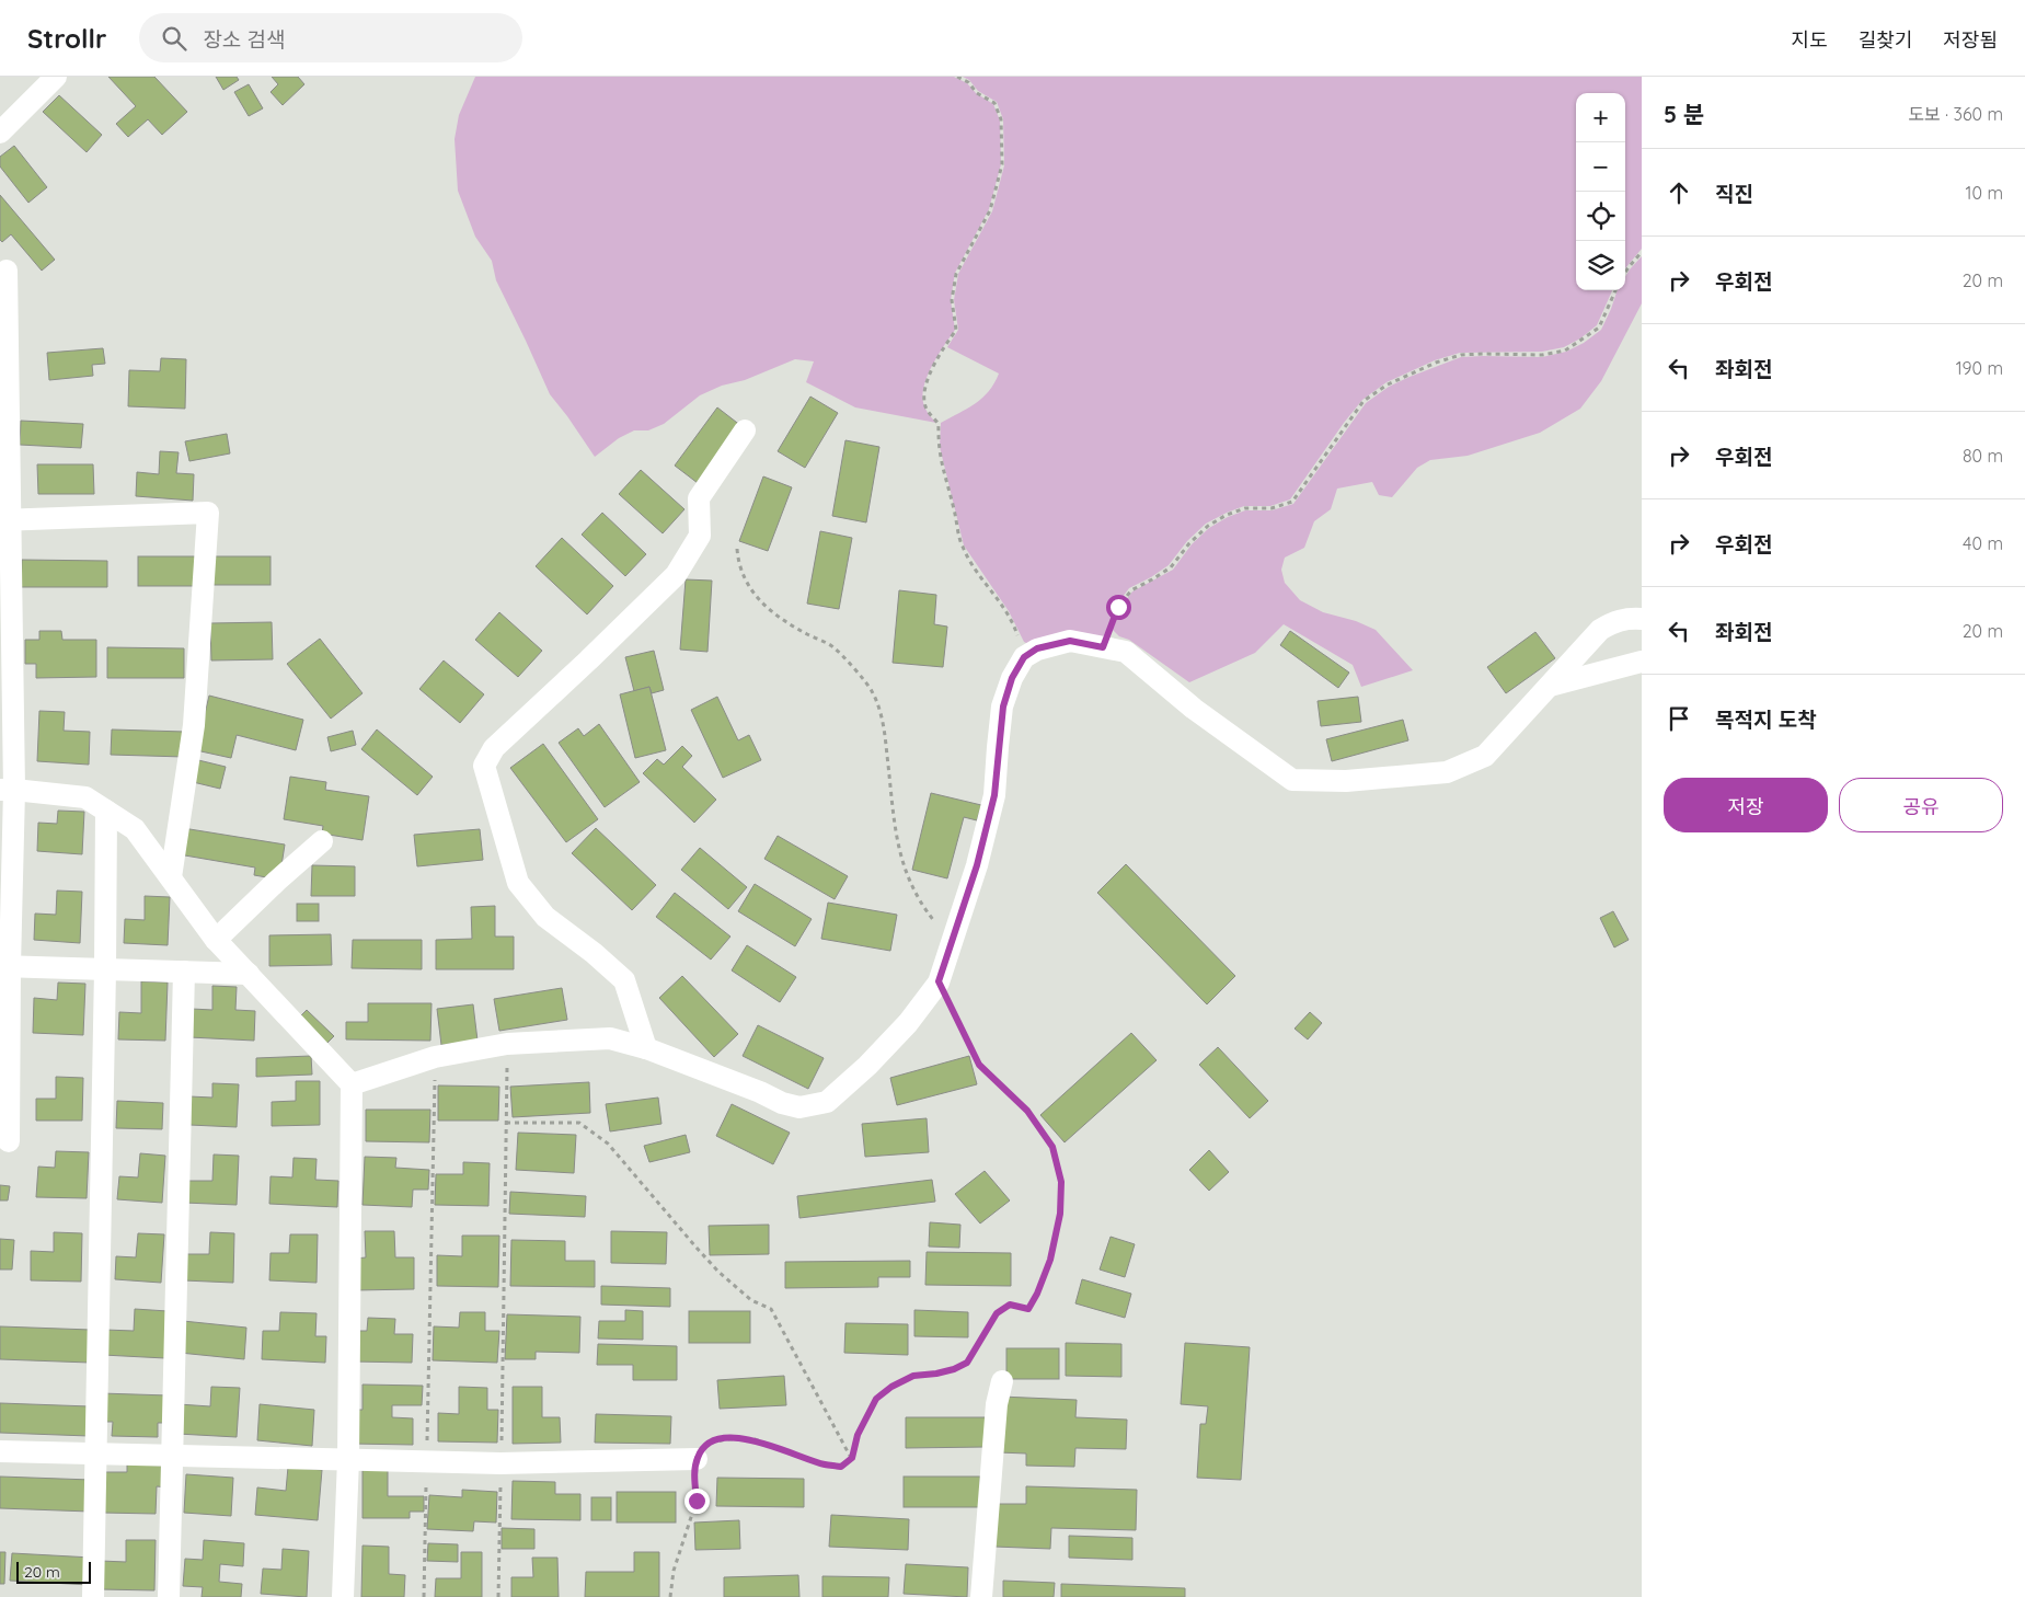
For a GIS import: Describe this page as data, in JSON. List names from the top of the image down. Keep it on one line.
{"scale_bar":"20 m","page":{"header":"Strollr","search":"장소 검색","nav":["지도","길찾기","저장됨"],"heading":["5 분","도보 · 360 m"],"map_buttons":["+","−"],"list":[["직진","10 m"],["우회전","20 m"],["좌회전","190 m"],["우회전","80 m"],["우회전","40 m"],["좌회전","20 m"],"목적지 도착"],"buttons":["저장","공유"],"scale":"20 m"}}
